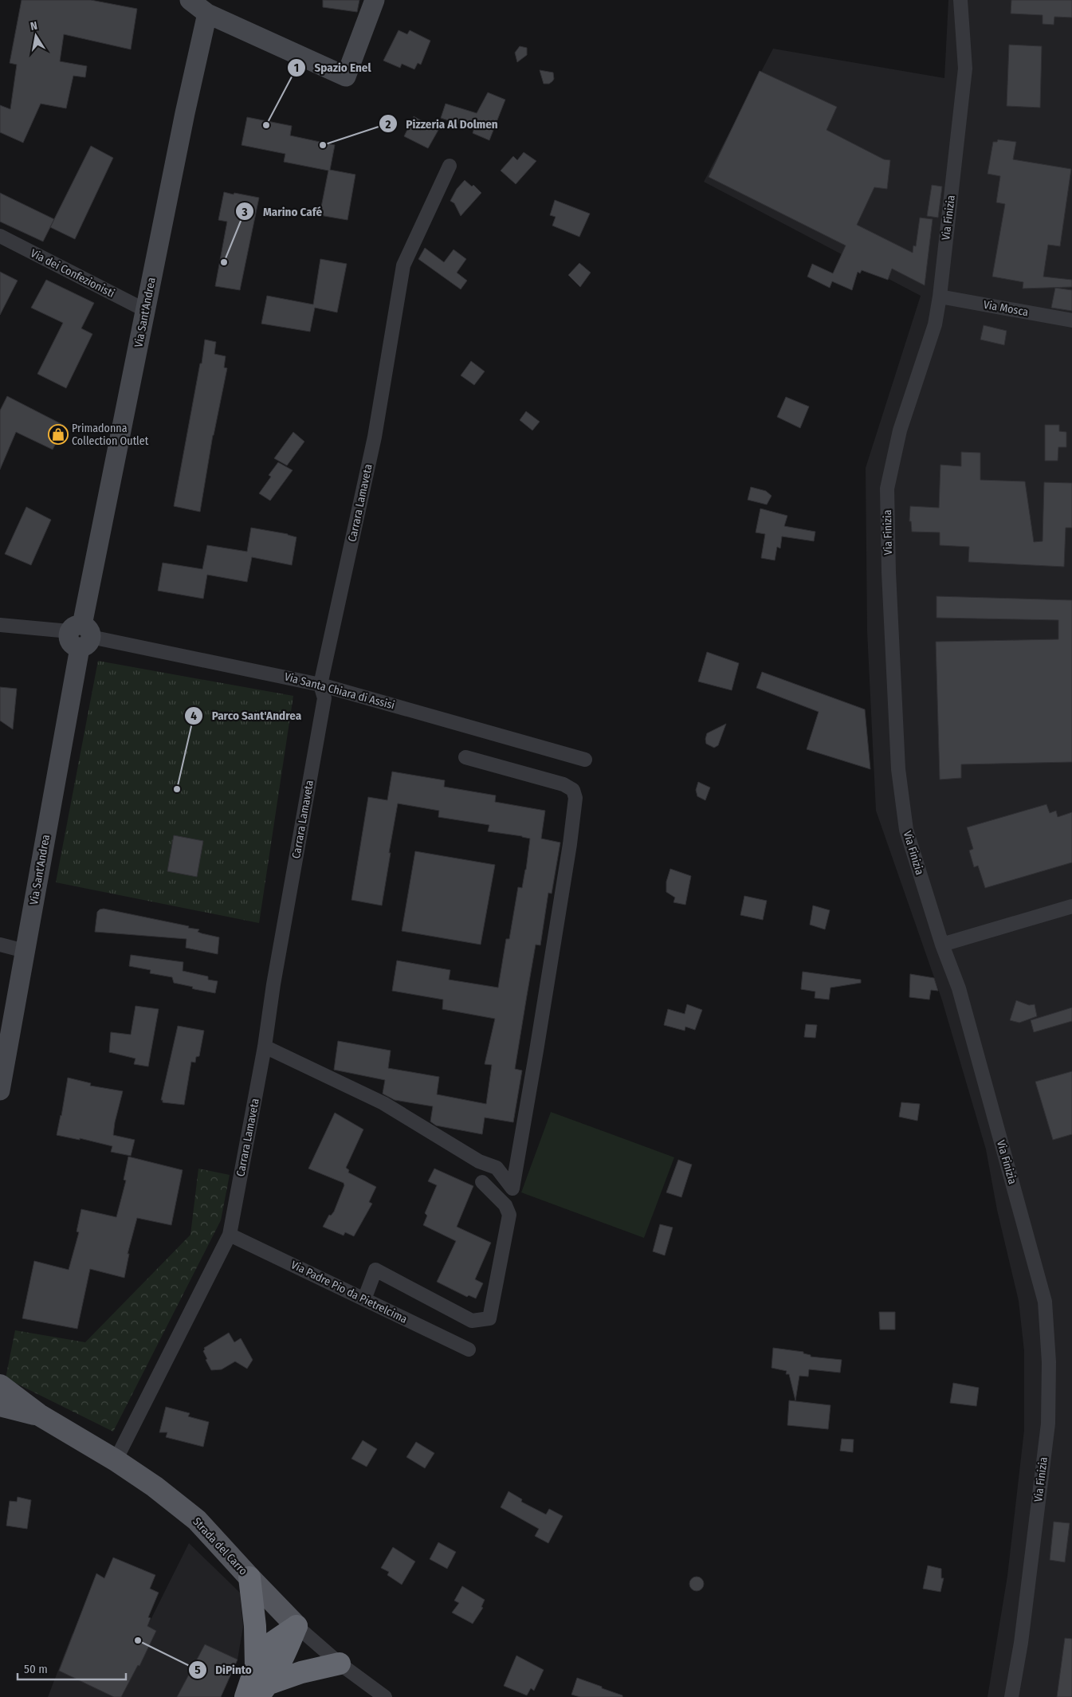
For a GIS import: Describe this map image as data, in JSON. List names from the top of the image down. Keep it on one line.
{"streets":{"main road":["Strada del Carro"],"street":["Via Finizia","Via dei Confezionisti","Via Mosca","Via Sant'Andrea","Carrara Lamaveta","Via Santa Chiara di Assisi","Via Padre Pio da Pietrelcima"]},"crossings":[["Via Finizia","Via Mosca"],["Via dei Confezionisti","Via Sant'Andrea"],["Via Sant'Andrea","Via Santa Chiara di Assisi"],["Carrara Lamaveta","Via Santa Chiara di Assisi"],["Carrara Lamaveta","Via Padre Pio da Pietrelcima"],["Carrara Lamaveta","Strada del Carro"]],"places":{"other":["Spazio Enel","Pizzeria Al Dolmen","Marino Café","Parco Sant'Andrea","DiPinto"],"shop":["Primadonna Collection Outlet"]},"scale_bar":"50 m","north":"top"}
